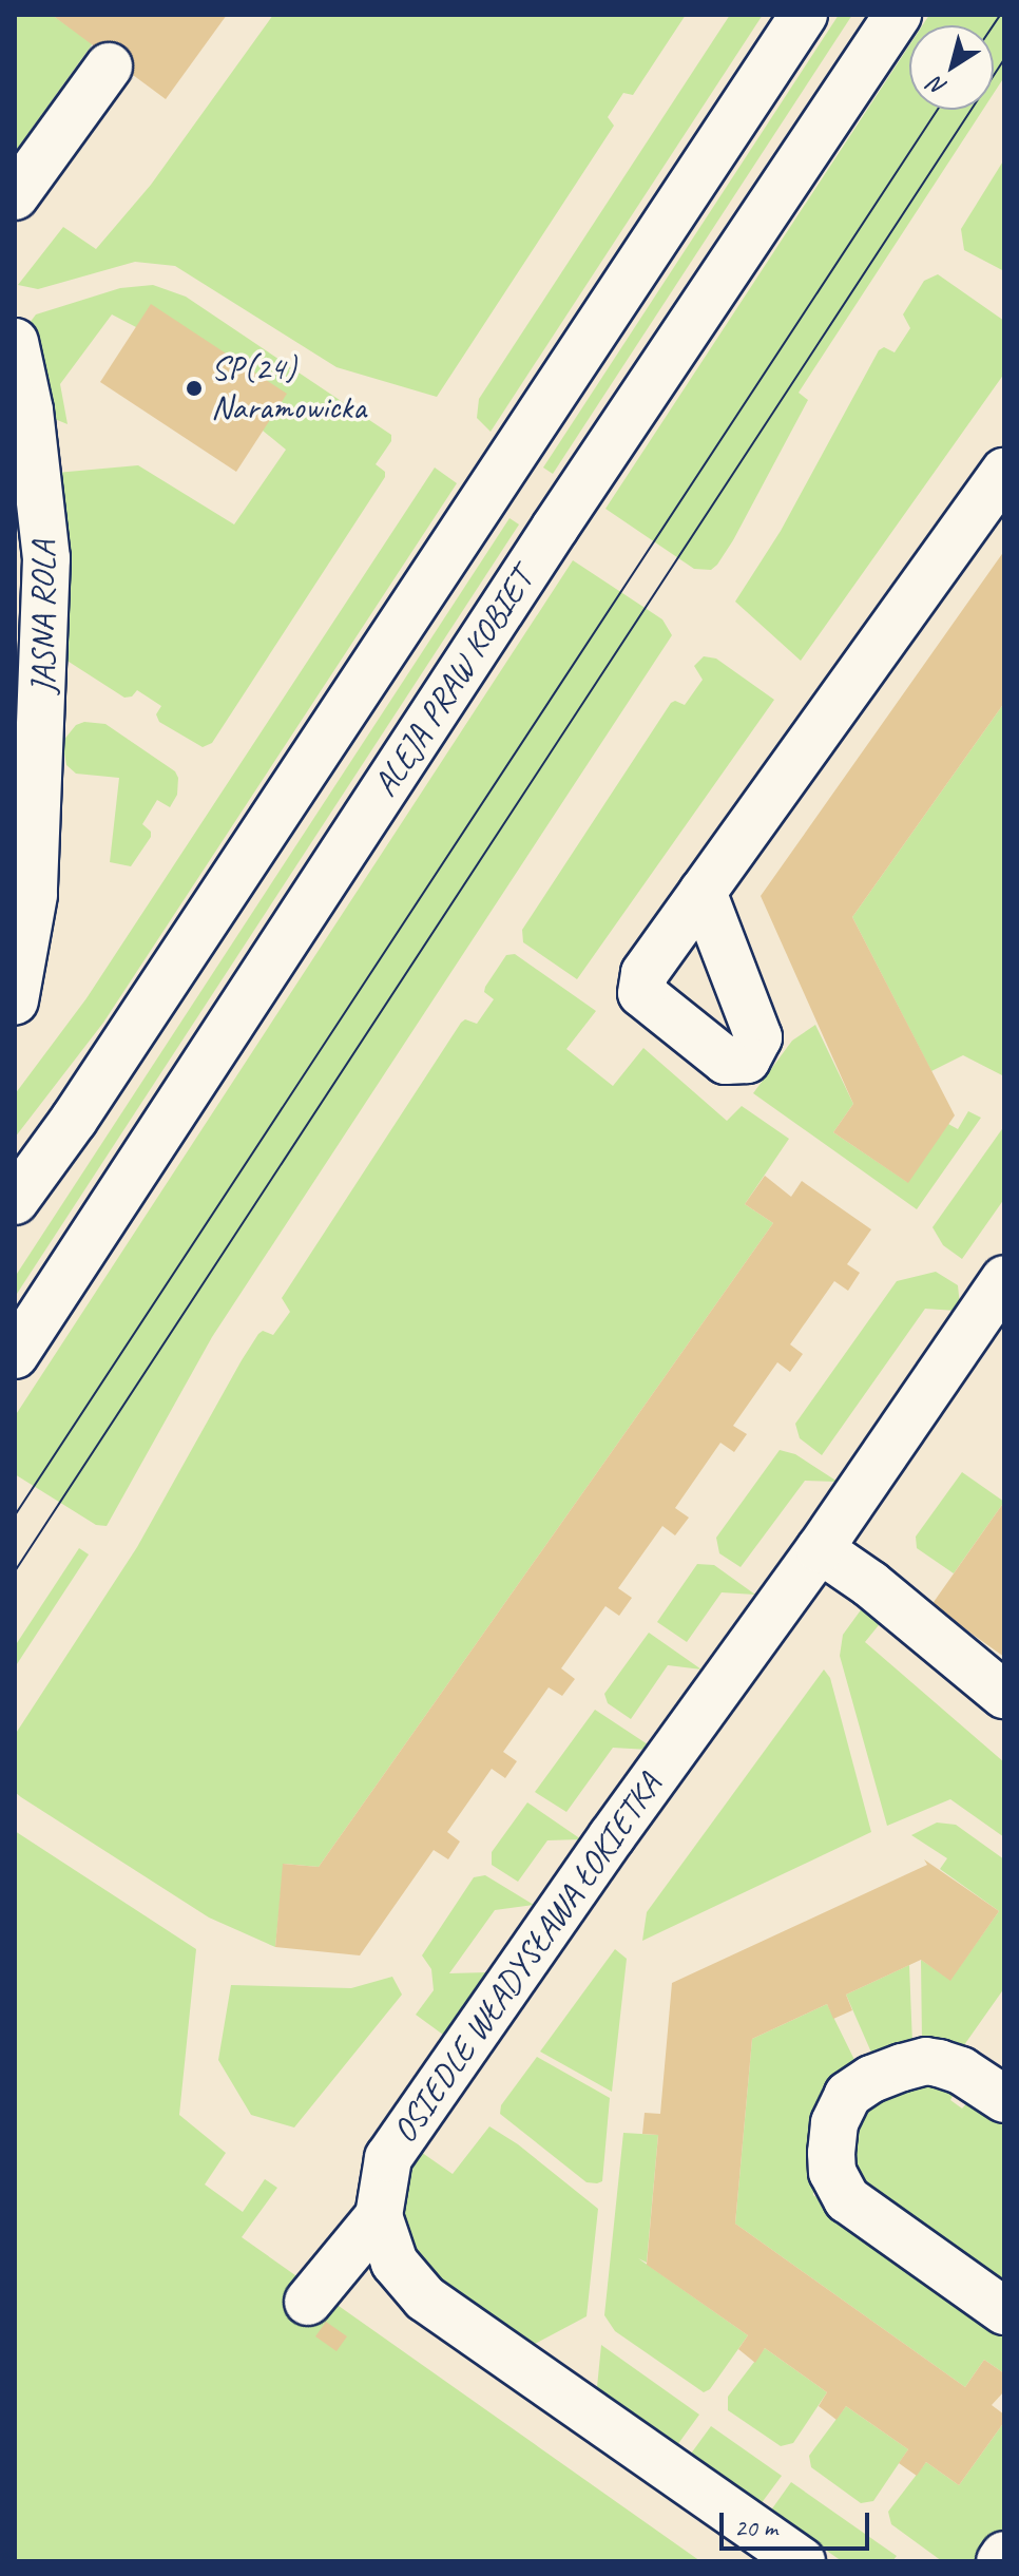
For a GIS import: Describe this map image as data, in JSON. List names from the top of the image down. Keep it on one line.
{"streets":{"street":["JASNA ROLA","ALEJA PRAW KOBIET","OSIEDLE WŁADYSŁAWA ŁOKIETKA"]},"places":["SP(24) Naramowicka"],"scale_bar":"20 m","north":"bottom left"}
